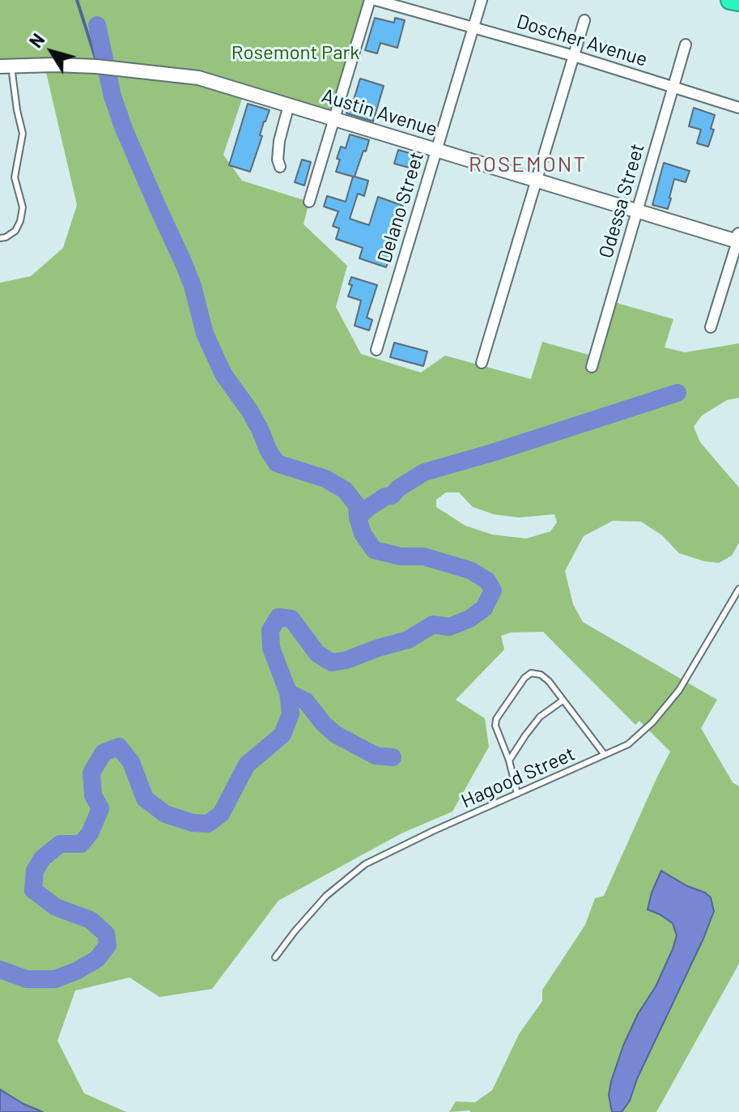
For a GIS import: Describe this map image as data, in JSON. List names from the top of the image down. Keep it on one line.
{"streets":{"street":["Doscher Avenue","Austin Avenue","Odessa Street","Delano Street"],"lane":["Hagood Street"]},"crossings":[["Doscher Avenue","Odessa Street"],["Doscher Avenue","Delano Street"],["Austin Avenue","Odessa Street"],["Austin Avenue","Delano Street"]],"districts":["ROSEMONT"],"parks":["Rosemont Park"],"north":"top left"}
